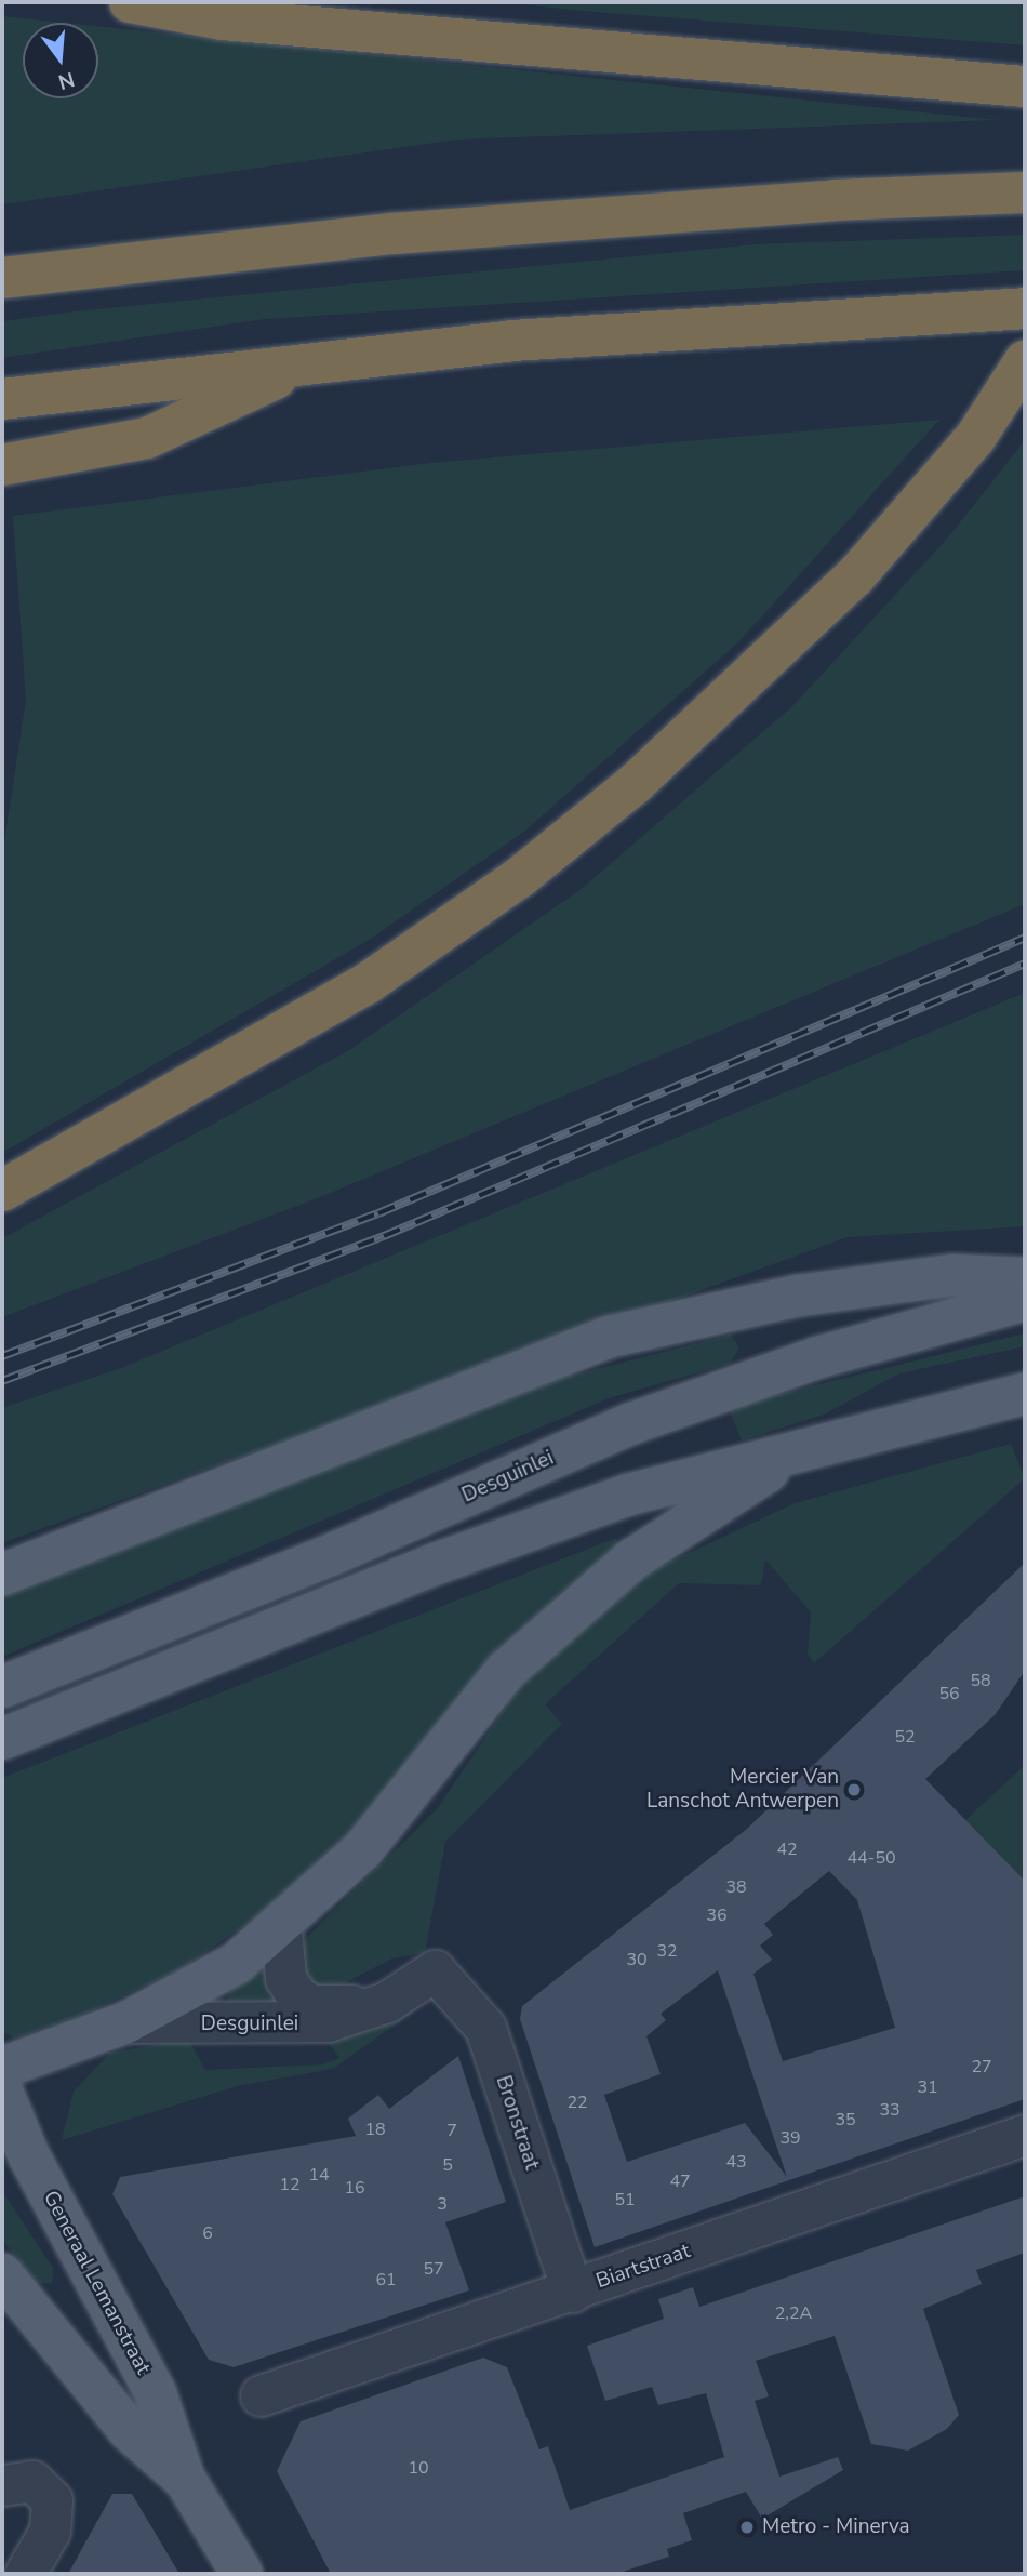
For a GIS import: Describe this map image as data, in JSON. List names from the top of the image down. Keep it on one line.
{"streets":{"main road":["Desguinlei","Generaal Lemanstraat"],"street":["Bronstraat","Biartstraat"]},"crossings":[["Desguinlei","Bronstraat"],["Bronstraat","Biartstraat"]],"places":["Mercier Van Lanschot Antwerpen","Metro - Minerva"],"house_numbers":["58","56","52","42","44-50","38","36","32","30","27","31","22","33","35","18","7","39","43","5","14","47","12","16","51","3","6","57","61","2,2A","10"],"north":"bottom"}
